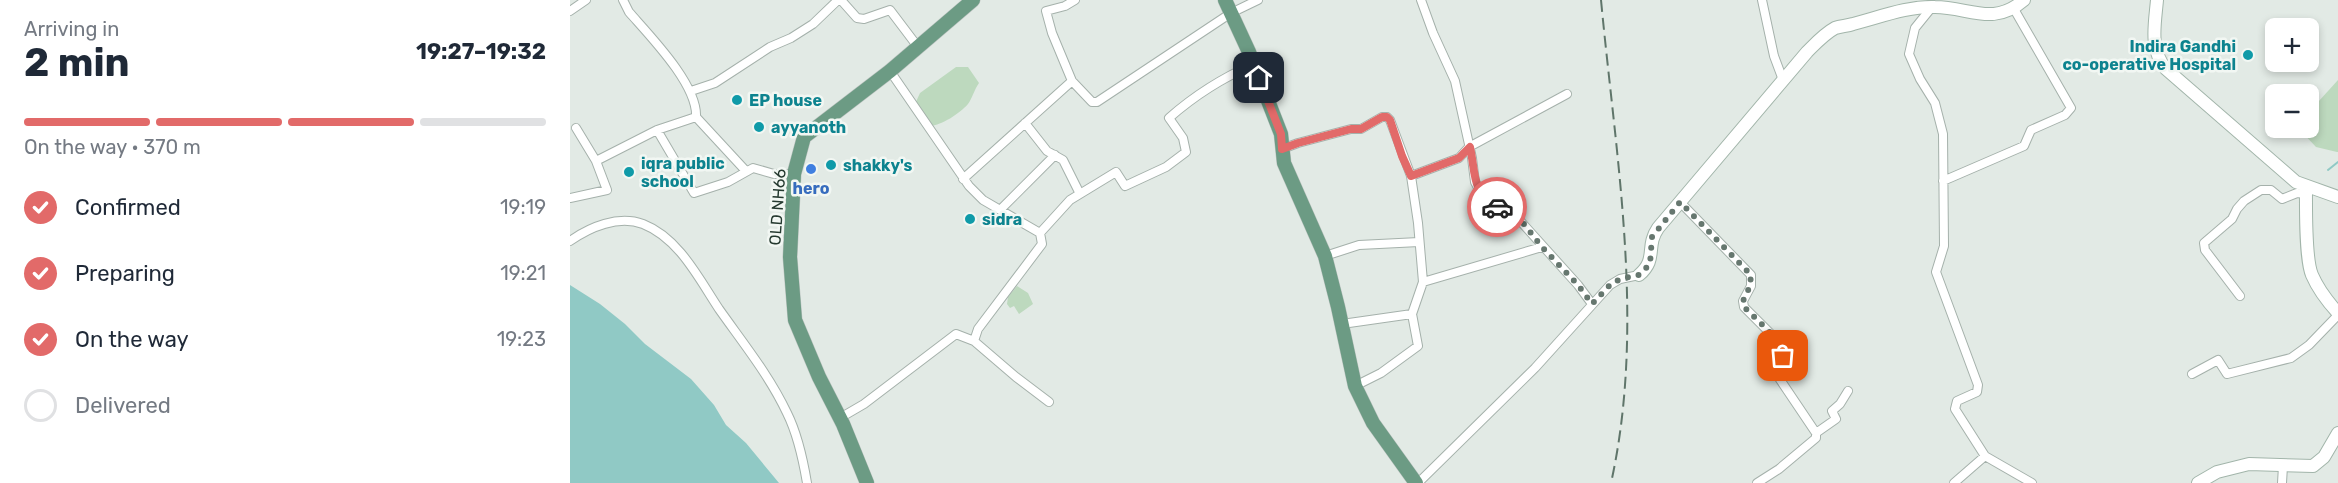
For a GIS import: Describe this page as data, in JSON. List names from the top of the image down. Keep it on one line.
{"streets":{"main road":["OLD NH66"]},"places":["Indira Gandhi co-operative Hospital","EP house","ayyanoth","shakky's","hero","iqra public school","sidra"],"page":{"heading":["2 min","Arriving in","19:27–19:32"],"map_buttons":["+","−"],"bar":"On the way · 370 m","list":[["Confirmed","19:19"],["Preparing","19:21"],["On the way","19:23"],"Delivered"]}}
